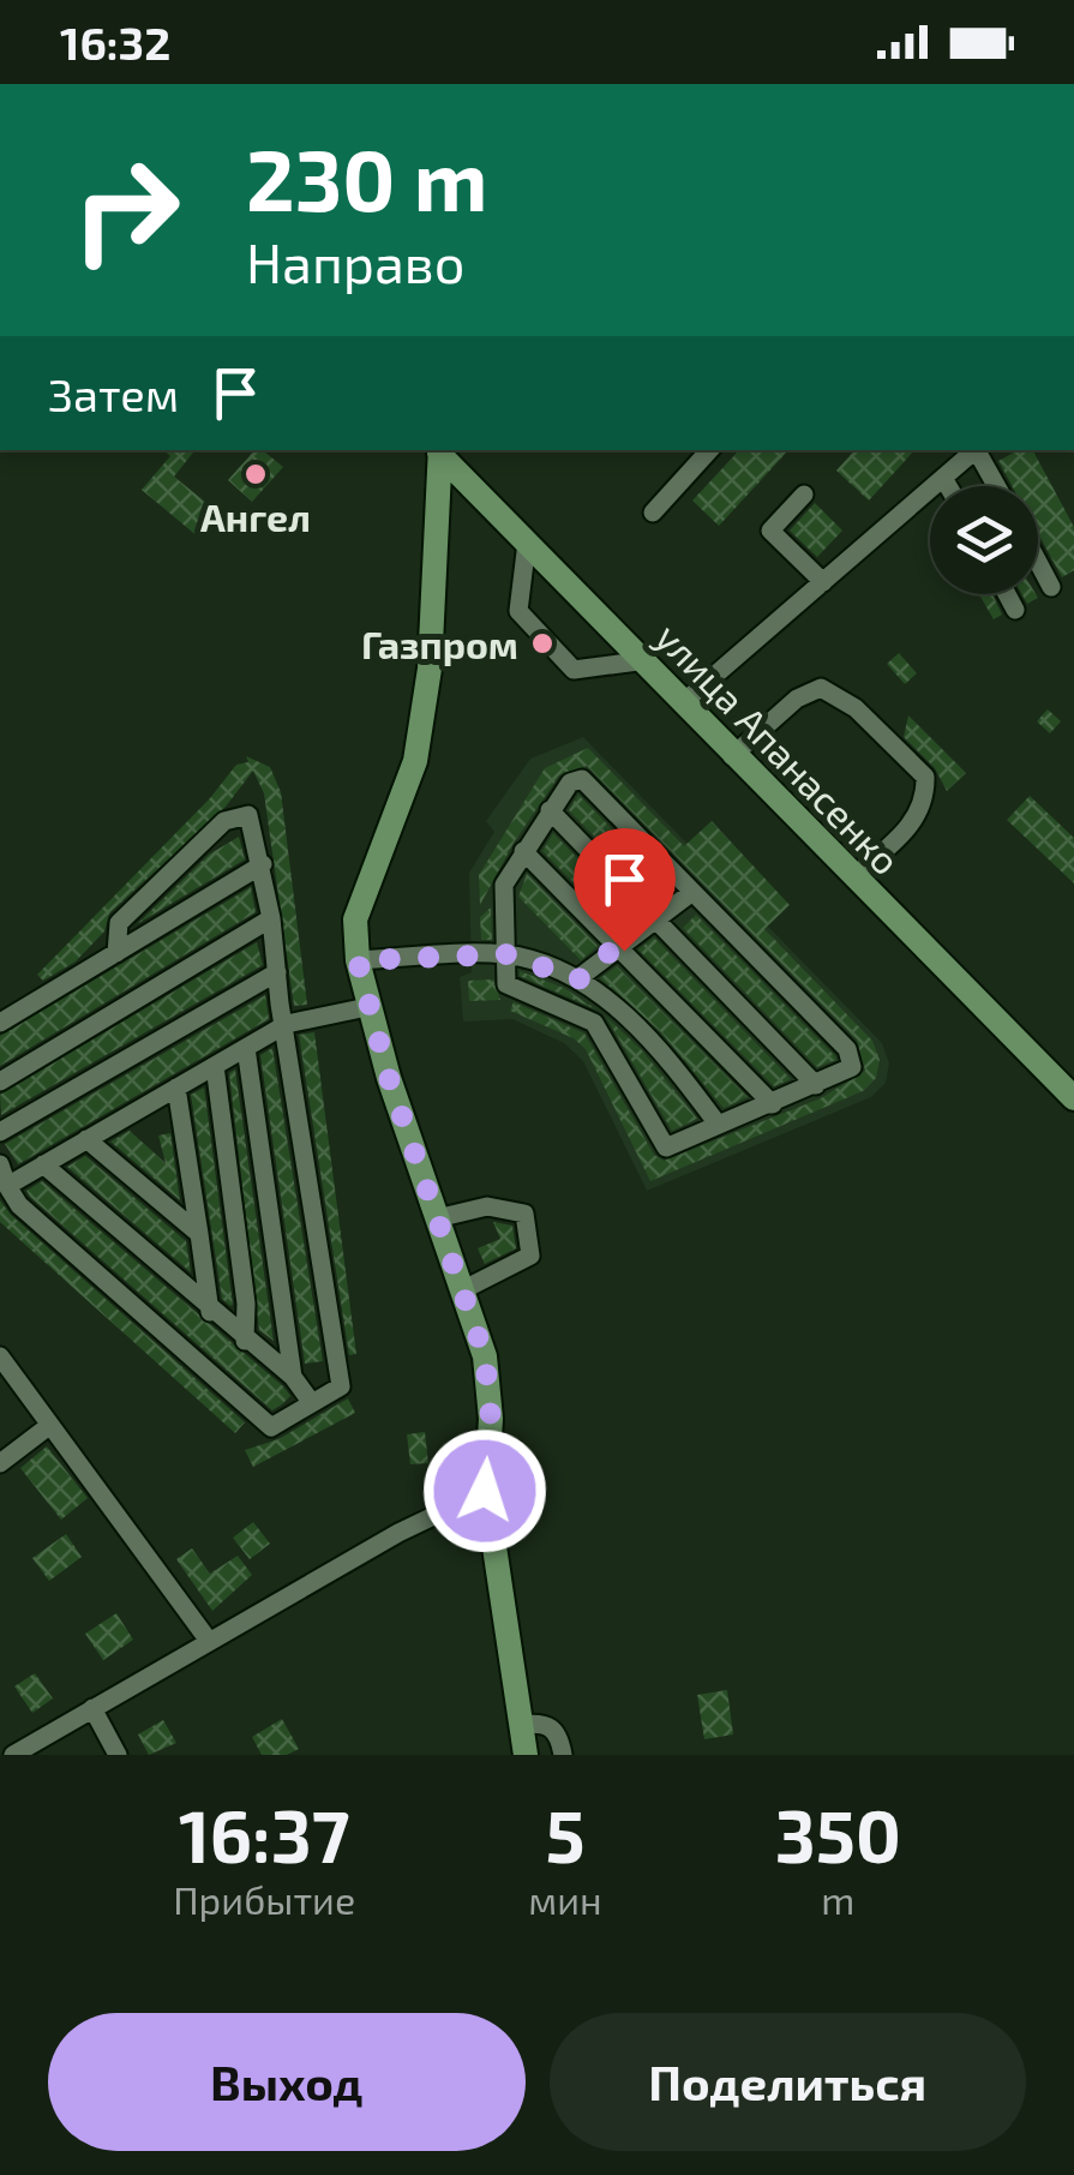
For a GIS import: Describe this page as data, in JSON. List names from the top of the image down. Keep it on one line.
{"streets":{"main road":["улица Апанасенко"]},"places":["Ангел","Газпром"],"page":{"status":"16:32","turn":["230 m","Направо"],"then":"Затем","eta":["16:37","Прибытие","5","мин","350","m"],"buttons":["Выход","Поделиться"]}}
